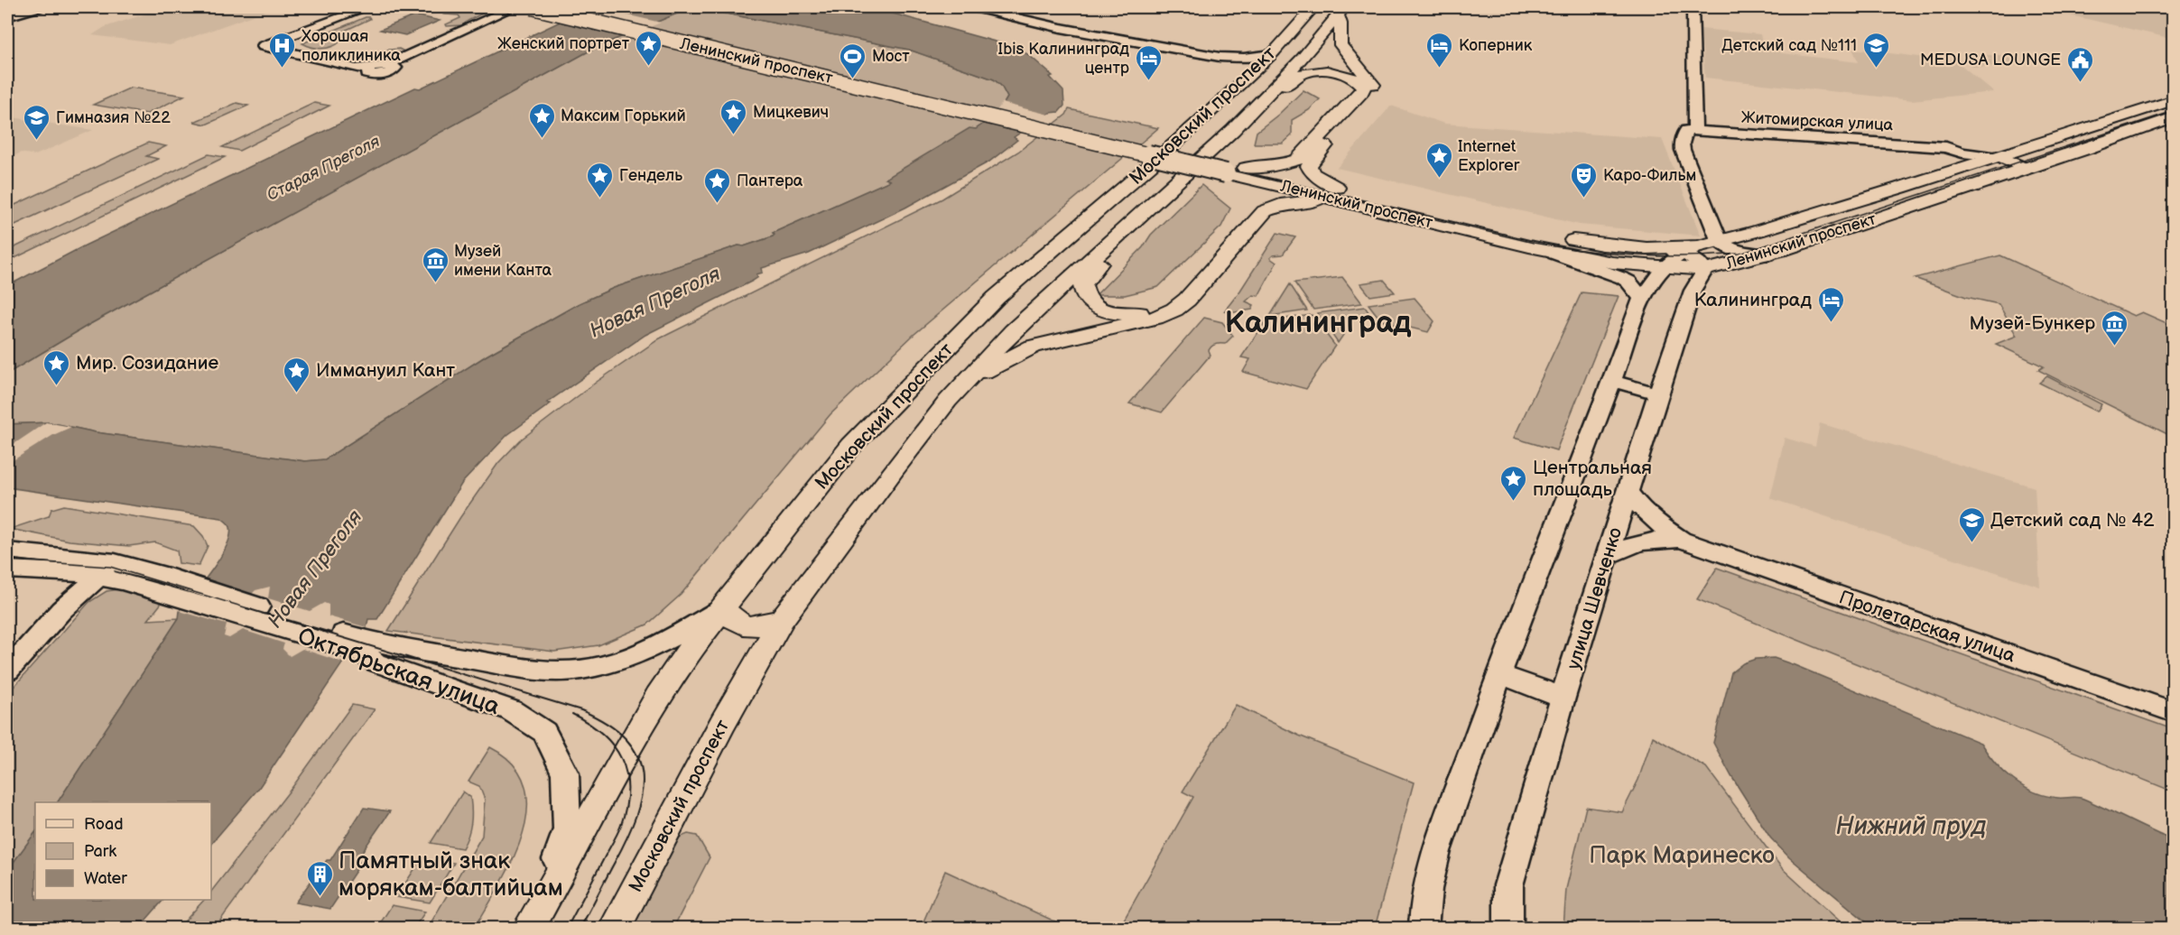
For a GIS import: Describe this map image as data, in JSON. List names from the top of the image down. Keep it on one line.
{"streets":{"main road":["Ленинский проспект","Московский проспект","Житомирская улица","улица Шевченко","Пролетарская улица","Октябрьская улица"]},"crossings":[["Ленинский проспект","Житомирская улица"],["Ленинский проспект","улица Шевченко"],["Московский проспект","Октябрьская улица"],["улица Шевченко","Пролетарская улица"]],"districts":["Калининград"],"water":["Старая Преголя","Новая Преголя","Нижний пруд"],"parks":["Парк Маринеско"],"places":{"place":["Женский портрет","Мицкевич","Максим Горький","Internet Explorer","Гендель","Пантера","Мир. Созидание","Иммануил Кант","Центральная площадь"],"hospital":["Хорошая поликлиника"],"hotel":["Коперник","Ibis Калининград центр","Калининград"],"school or university":["Детский сад №111","Гимназия №22","Детский сад № 42"],"sports":["Мост"],"public building":["MEDUSA LOUNGE"],"theatre":["Каро-Фильм"],"museum":["Музей имени Канта","Музей-Бункер"],"building":["Памятный знак морякам-балтийцам"]},"legend":["Road","Park","Water"]}
